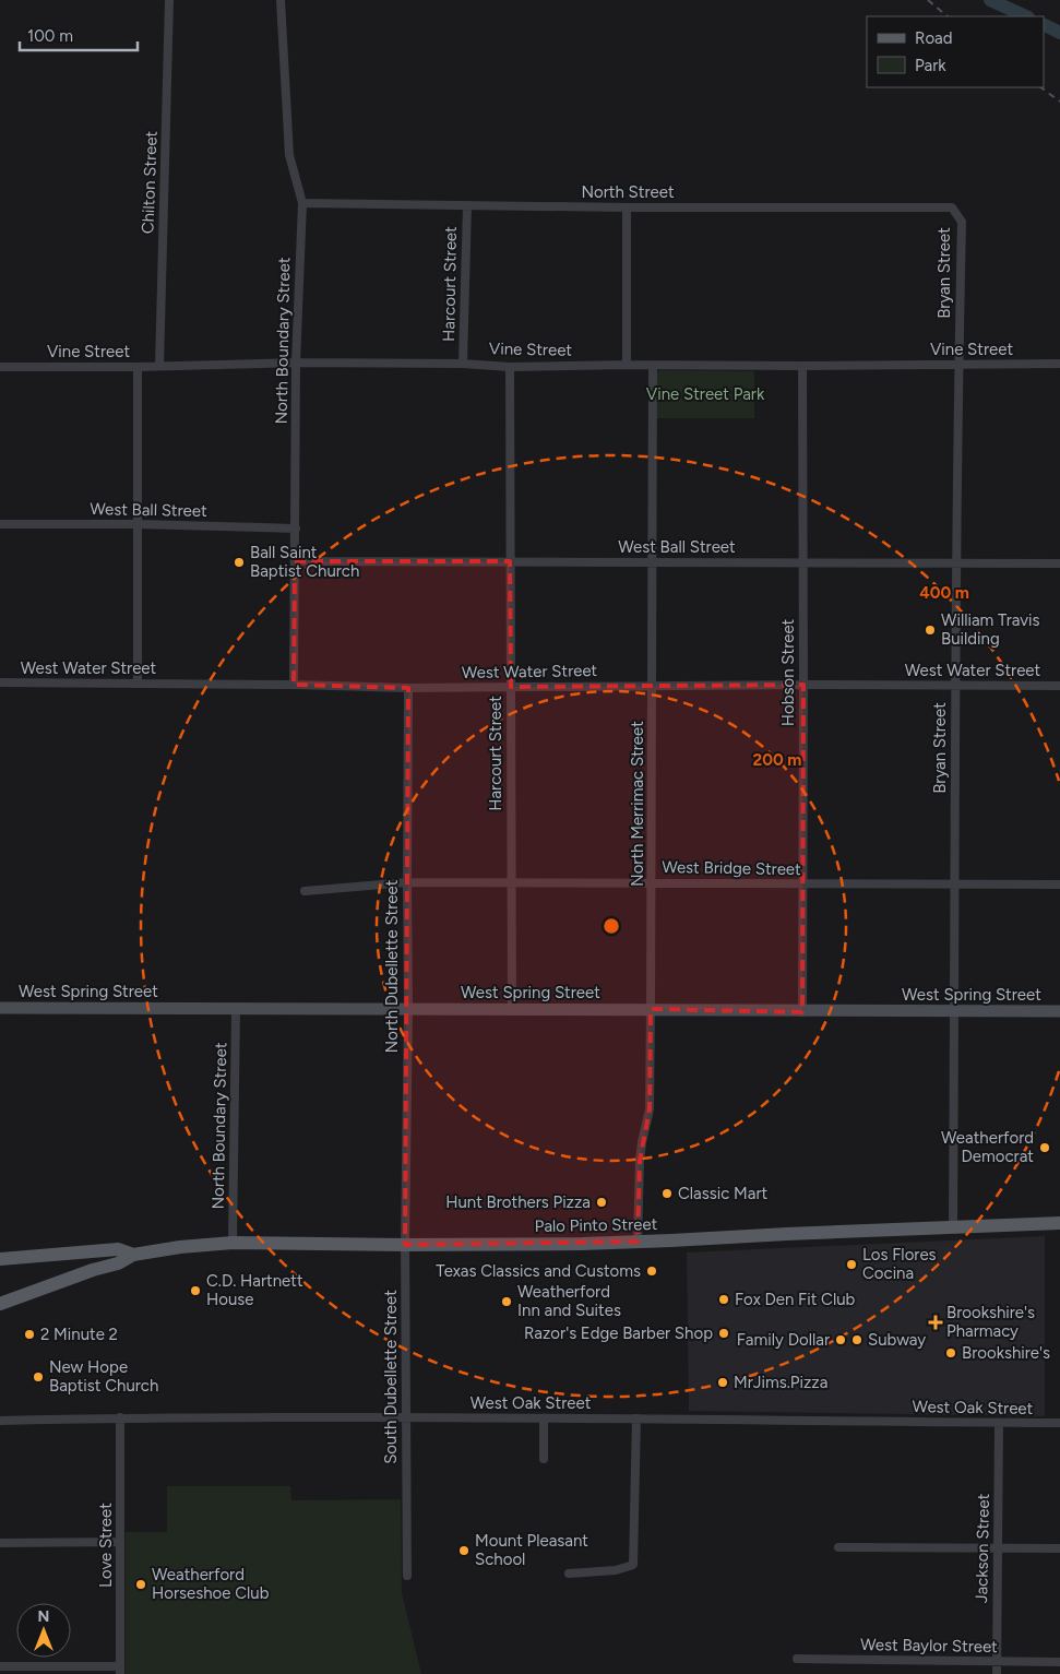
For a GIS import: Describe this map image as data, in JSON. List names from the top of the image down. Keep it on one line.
{"streets":{"main road":["Palo Pinto Street"],"street":["Chilton Street","North Street","Bryan Street","Harcourt Street","North Boundary Street","Vine Street","West Ball Street","West Water Street","Hobson Street","North Merrimac Street","West Bridge Street","North Dubellette Street","West Spring Street","South Dubellette Street","West Oak Street","Love Street","Jackson Street","West Baylor Street"]},"crossings":[["Chilton Street","Vine Street"],["North Street","Bryan Street"],["North Street","Harcourt Street"],["North Street","North Boundary Street"],["Bryan Street","Vine Street"],["Bryan Street","West Ball Street"],["Bryan Street","West Water Street"],["Bryan Street","West Bridge Street"],["Bryan Street","West Spring Street"],["Bryan Street","Palo Pinto Street"],["Harcourt Street","Vine Street"],["Harcourt Street","West Ball Street"],["Harcourt Street","West Water Street"],["Harcourt Street","West Bridge Street"],["Harcourt Street","West Spring Street"],["North Boundary Street","Vine Street"],["North Boundary Street","West Ball Street"],["North Boundary Street","West Water Street"],["North Boundary Street","West Spring Street"],["North Boundary Street","Palo Pinto Street"],["Vine Street","Hobson Street"],["Vine Street","North Merrimac Street"],["West Ball Street","Hobson Street"],["West Ball Street","North Merrimac Street"],["West Water Street","Hobson Street"],["West Water Street","North Merrimac Street"],["West Water Street","North Dubellette Street"],["Hobson Street","West Bridge Street"],["Hobson Street","West Spring Street"],["North Merrimac Street","West Bridge Street"],["North Merrimac Street","West Spring Street"],["North Merrimac Street","Palo Pinto Street"],["West Bridge Street","North Dubellette Street"],["North Dubellette Street","West Spring Street"],["North Dubellette Street","Palo Pinto Street"],["North Dubellette Street","South Dubellette Street"],["Palo Pinto Street","South Dubellette Street"],["South Dubellette Street","West Oak Street"],["West Oak Street","Love Street"],["West Oak Street","Jackson Street"],["Jackson Street","West Baylor Street"]],"parks":["Vine Street Park"],"places":{"other":["Ball Saint Baptist Church","William Travis Building","Weatherford Democrat","Classic Mart","Hunt Brothers Pizza","Los Flores Cocina","Texas Classics and Customs","C.D. Hartnett House","Fox Den Fit Club","Weatherford Inn and Suites","Razor's Edge Barber Shop","2 Minute 2","Family Dollar","Subway","Brookshire's","New Hope Baptist Church","MrJims.Pizza","Mount Pleasant School","Weatherford Horseshoe Club"],"health":["Brookshire's Pharmacy"]},"legend":["Road","Park"],"scale_bar":"100 m","north":"top","rings":["400 m","200 m"]}
